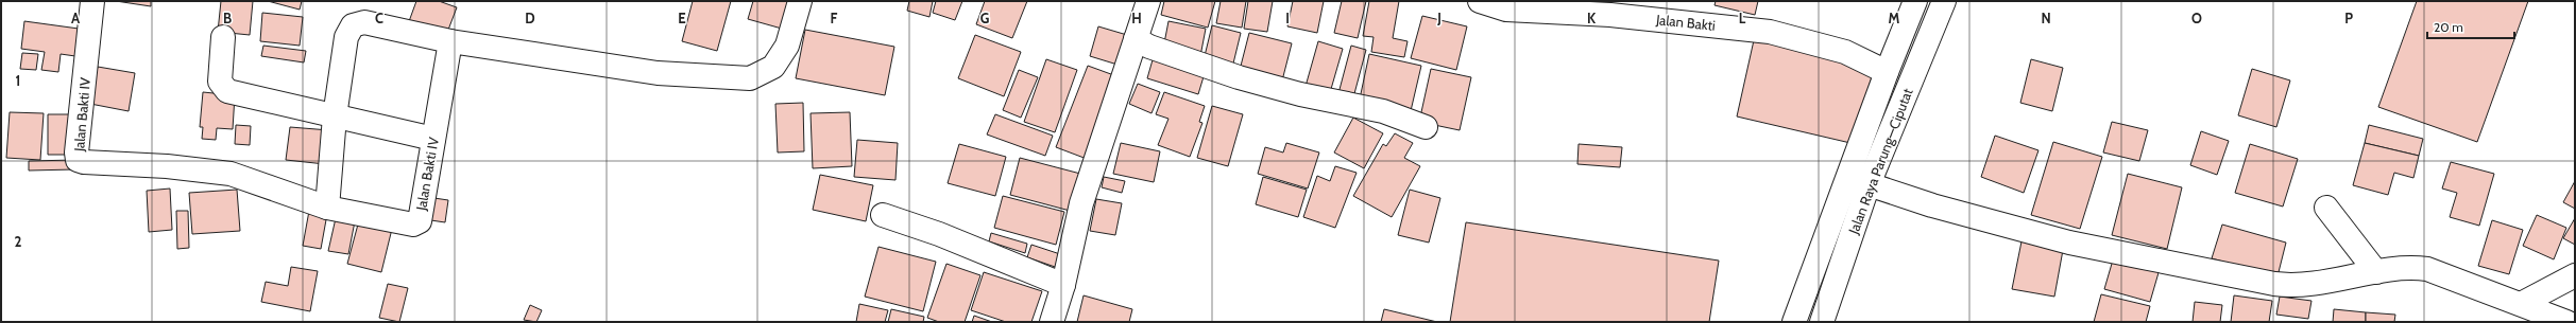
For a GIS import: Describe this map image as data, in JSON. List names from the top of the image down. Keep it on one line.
{"streets":{"main road":["Jalan Bakti","Jalan Bakti IV","Jalan Raya Parung—Ciputat"]},"crossings":[["Jalan Bakti","Jalan Raya Parung—Ciputat"]],"scale_bar":"20 m","grid":{"columns":["A","B","C","D","E","F","G","H","I","J","K","L","M","N","O","P"],"rows":["1","2"]}}
